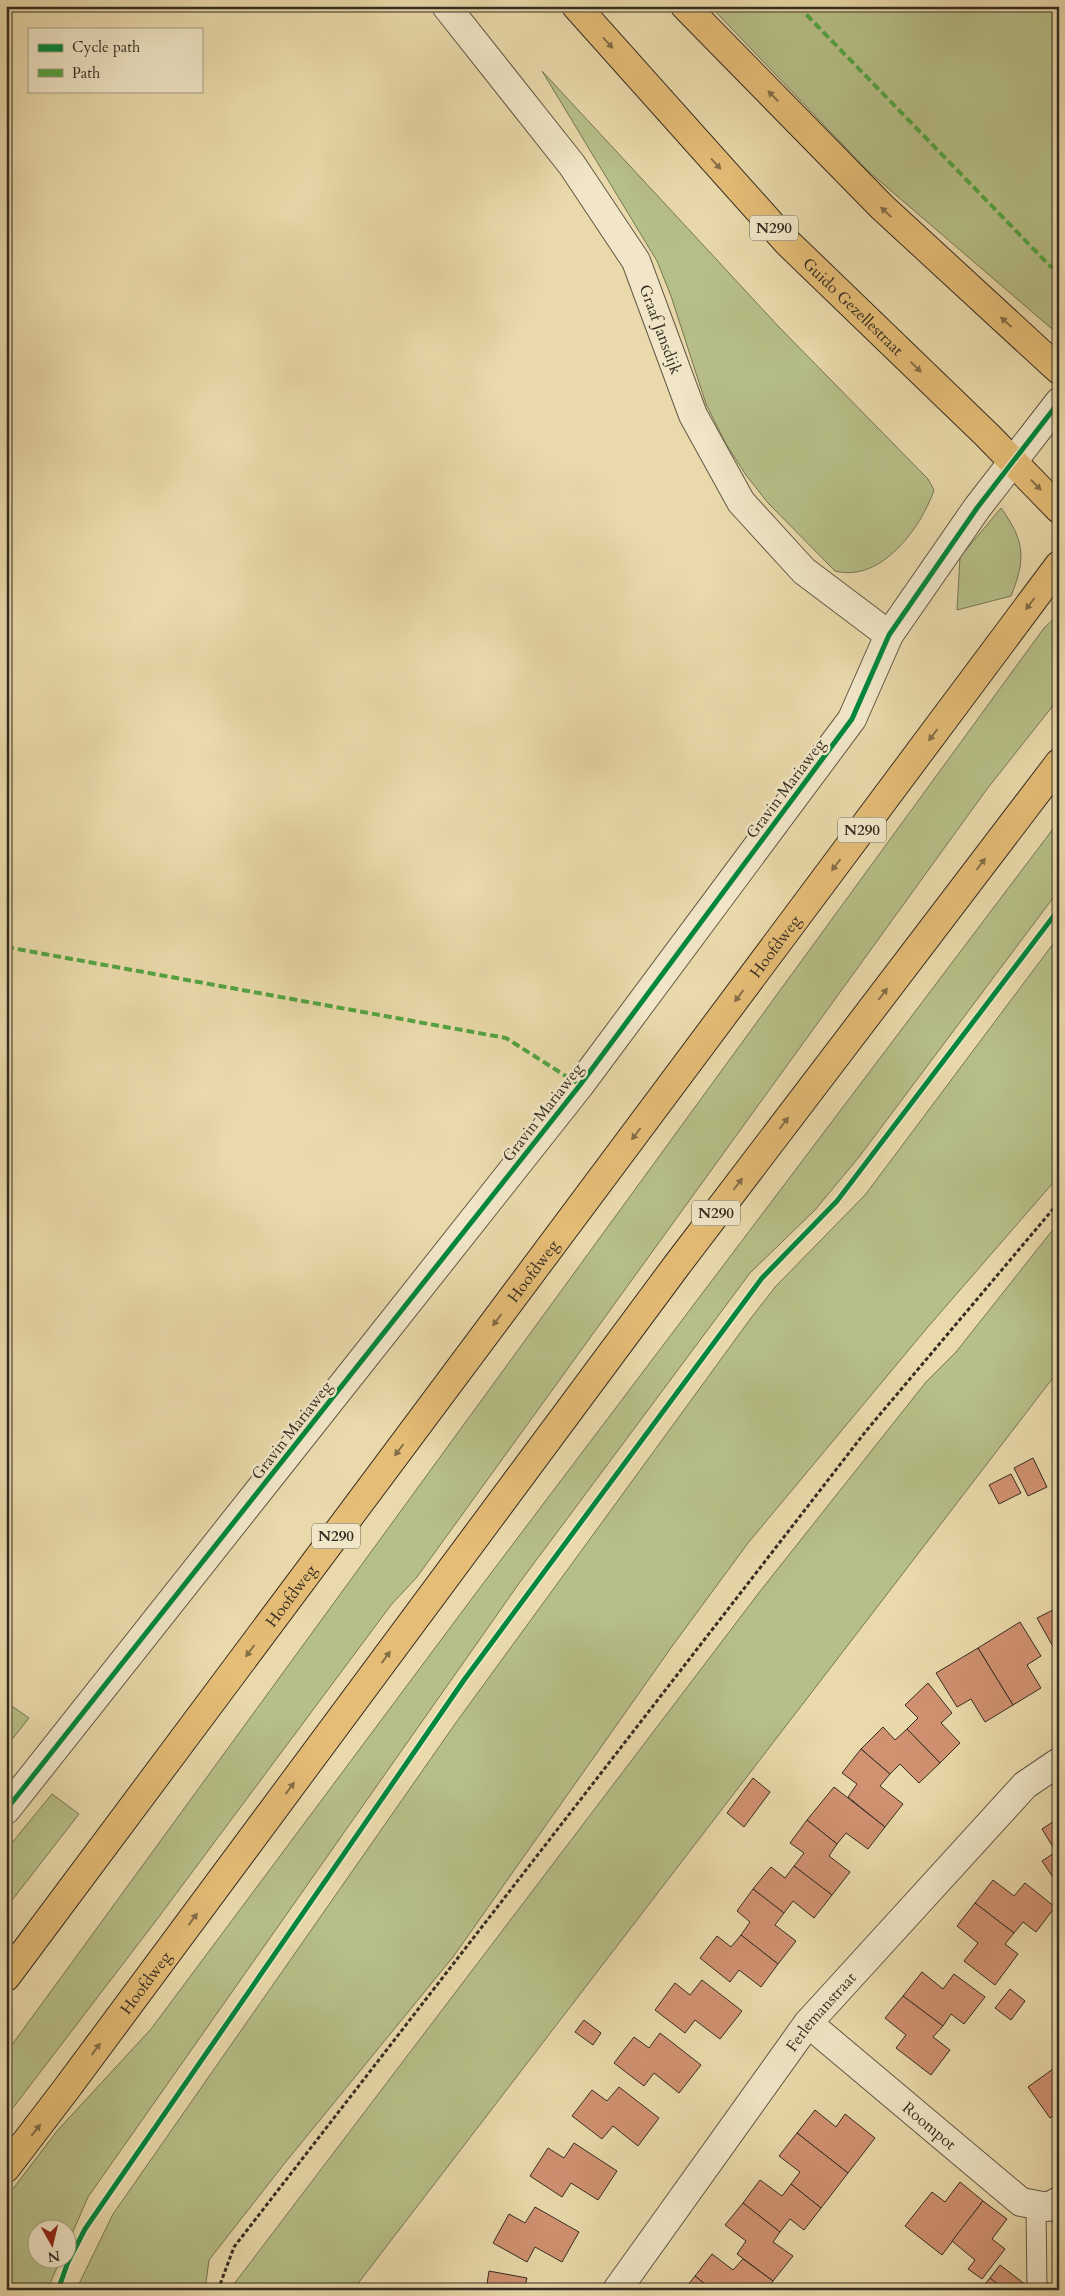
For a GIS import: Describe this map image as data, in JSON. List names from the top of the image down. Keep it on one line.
{"streets":{"main road":["N290","Guido Gezellestraat","Hoofdweg"],"street":["Graaf Jansdijk","Gravin Mariaweg","Ferlemanstraat","Roompot"]},"crossings":[["Guido Gezellestraat","Gravin Mariaweg"],["Graaf Jansdijk","Gravin Mariaweg"],["Ferlemanstraat","Roompot"]],"legend":["Cycle path","Path"],"north":"bottom"}
